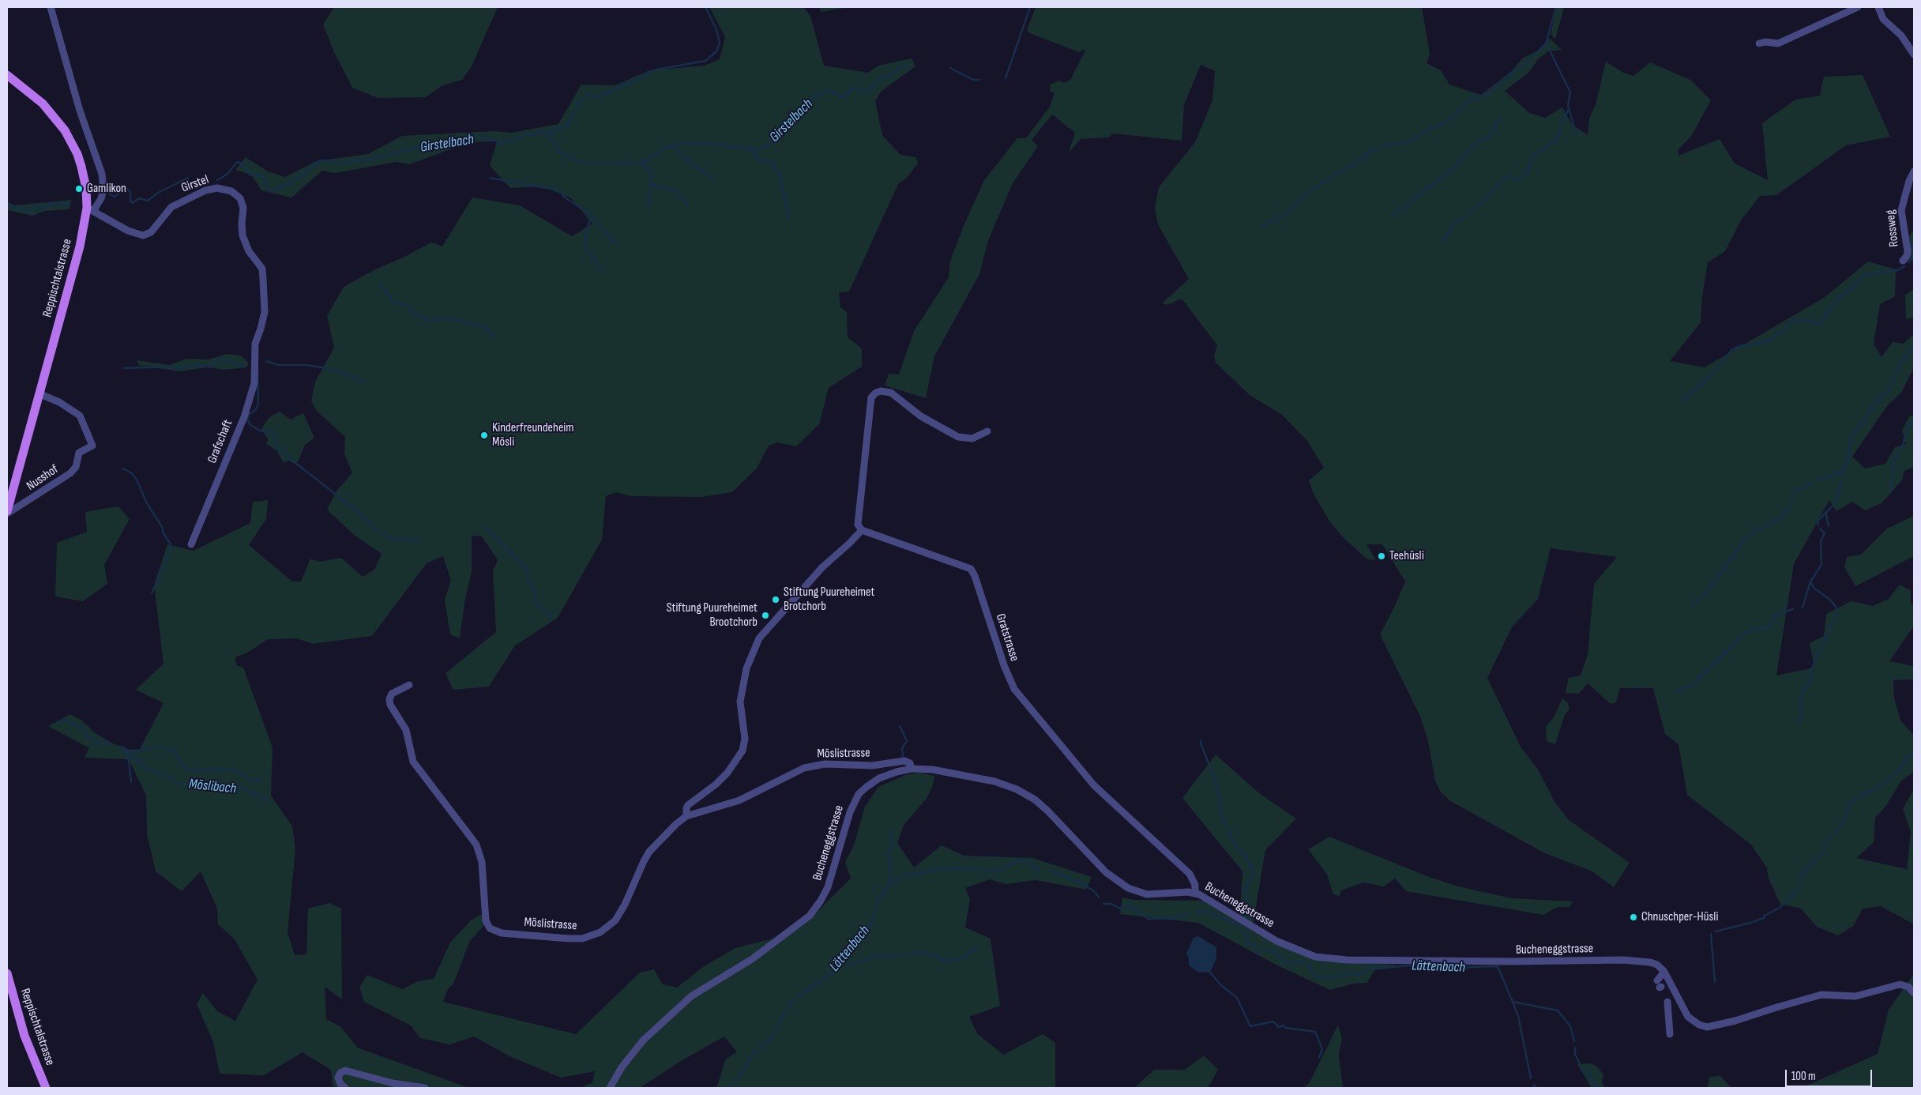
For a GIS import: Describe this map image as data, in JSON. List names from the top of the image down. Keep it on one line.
{"streets":{"main road":["Reppischtalstrasse"],"street":["Girstel","Rossweg","Grafschaft","Nusshof","Gratstrasse","Möslistrasse","Bucheneggstrasse"]},"crossings":[["Girstel","Reppischtalstrasse"],["Girstel","Grafschaft"],["Reppischtalstrasse","Nusshof"],["Gratstrasse","Bucheneggstrasse"],["Möslistrasse","Bucheneggstrasse"]],"water":["Girstelbach","Möslibach","Lättenbach"],"places":["Gamlikon","Kinderfreundeheim Mösli","Teehüsli","Stiftung Puureheimet Brotchorb","Stiftung Puureheimet Brootchorb","Chnuschper-Hüsli"],"scale_bar":"100 m"}
